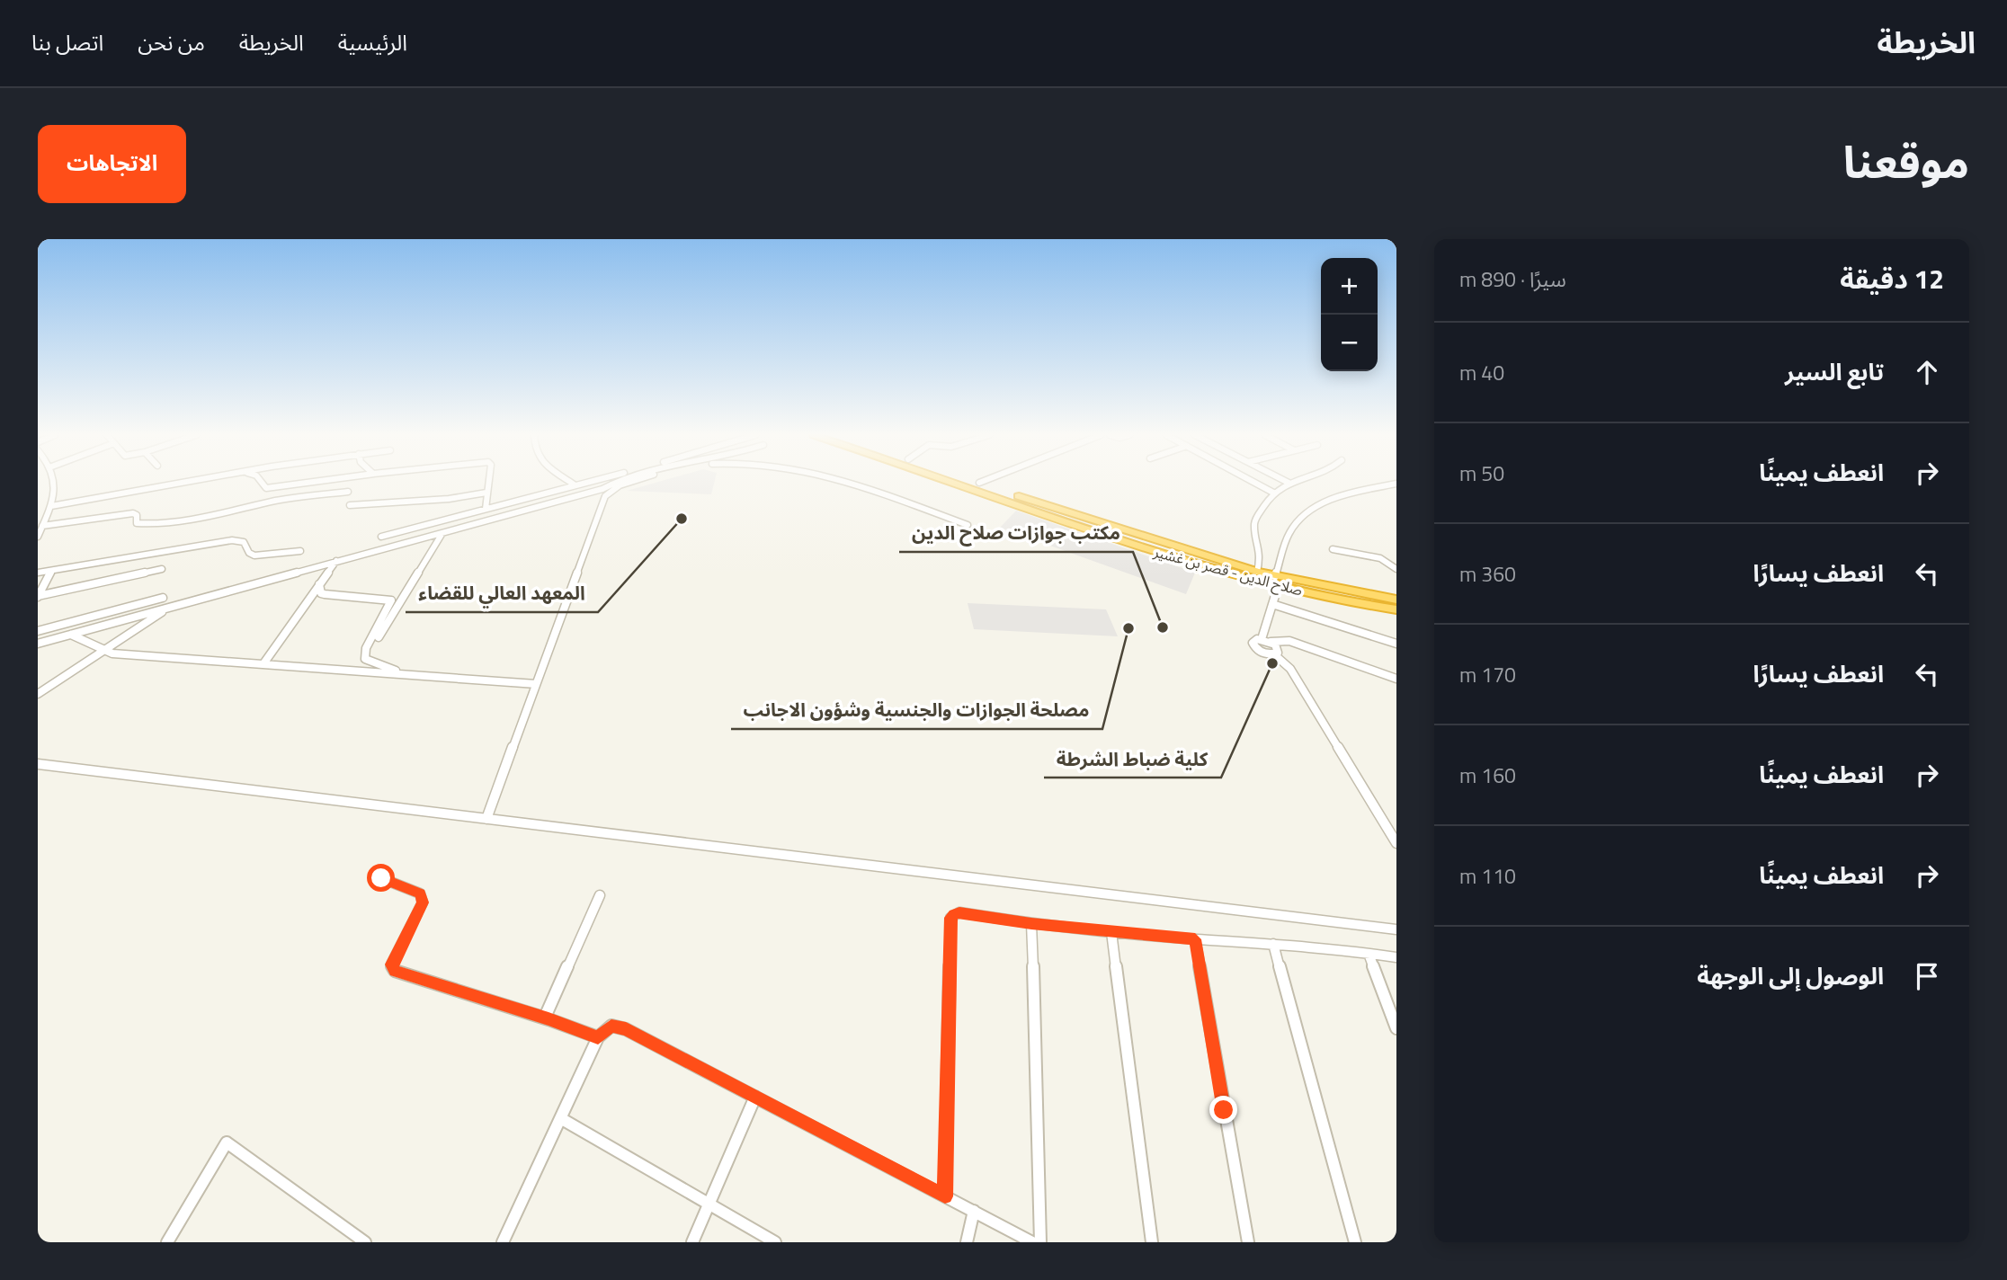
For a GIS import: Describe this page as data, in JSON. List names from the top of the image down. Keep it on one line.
{"streets":{"highway":["صلاح الدين - قصر بن غشير"]},"places":["المعهد العالي للقضاء","مكتب جوازات صلاح الدين","مصلحة الجوازات والجنسية وشؤون الاجانب","كلية ضباط الشرطة"],"page":{"header":"الخريطة","nav":["الرئيسية","الخريطة","من نحن","اتصل بنا"],"title":"موقعنا","buttons":"الاتجاهات","heading":["12 دقيقة","سيرًا · 890 m"],"map_buttons":["+","−"],"list":[["تابع السير","40 m"],["انعطف يمينًا","50 m"],["انعطف يسارًا","360 m"],["انعطف يسارًا","170 m"],["انعطف يمينًا","160 m"],["انعطف يمينًا","110 m"],"الوصول إلى الوجهة"]}}
